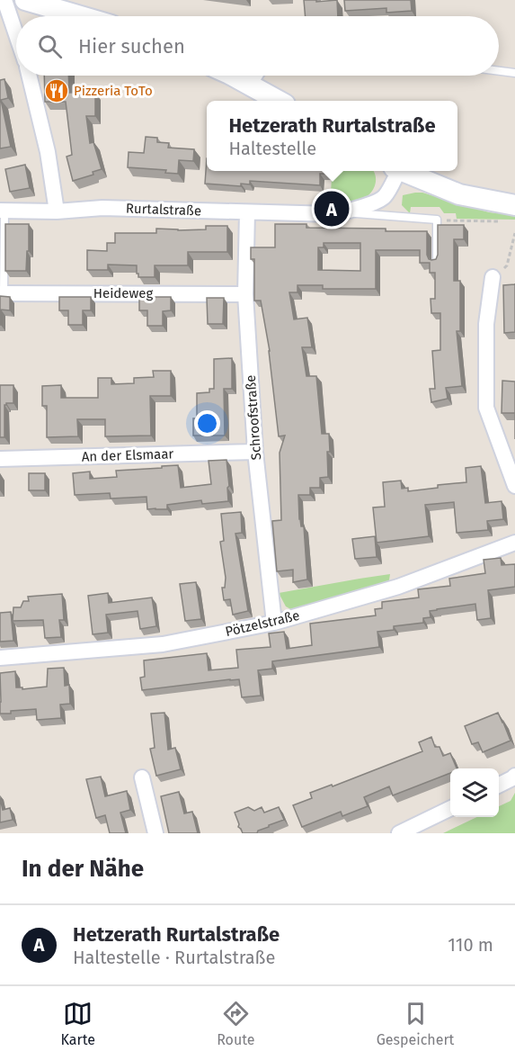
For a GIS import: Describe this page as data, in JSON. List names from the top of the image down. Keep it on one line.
{"streets":{"street":["Rurtalstraße","Heideweg","Schroofstraße","An der Elsmaar","Pötzelstraße"]},"crossings":[["Rurtalstraße","Schroofstraße"],["Heideweg","Schroofstraße"],["Schroofstraße","An der Elsmaar"],["Schroofstraße","Pötzelstraße"]],"places":{"restaurant":["Pizzeria ToTo"]},"page":{"search":"Hier suchen","popup":["Hetzerath Rurtalstraße","Haltestelle"],"pins":"A","heading":"In der Nähe","list":[{"mark":"A","name":"Hetzerath Rurtalstraße","note":"Haltestelle · Rurtalstraße","value":"110 m"}],"nav":["Karte","Route","Gespeichert"]}}
